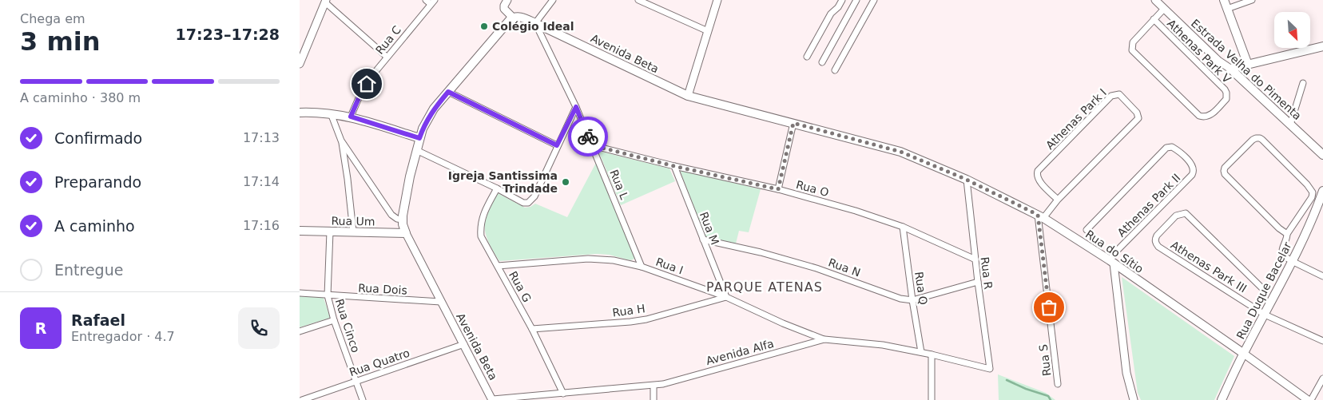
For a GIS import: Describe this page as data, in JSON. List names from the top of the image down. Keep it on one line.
{"streets":{"main road":["Avenida Beta","Estrada Velha do Pimenta","Rua Um","Rua do Sítio","Rua Duque Bacelar"],"street":["Rua C","Athenas Park V","Athenas Park I","Rua L","Rua O","Athenas Park II","Rua M","Rua I","Athenas Park III","Rua N","Rua R","Rua G","Rua Q","Rua Dois","Rua H","Rua Cinco","Avenida Alfa","Rua S","Rua Quatro"]},"crossings":[["Athenas Park V","Estrada Velha do Pimenta"],["Avenida Beta","Rua L"],["Avenida Beta","Rua Um"],["Avenida Beta","Rua do Sítio"],["Avenida Beta","Rua R"],["Avenida Beta","Rua Dois"],["Avenida Beta","Avenida Alfa"],["Avenida Beta","Rua Quatro"],["Athenas Park I","Rua do Sítio"],["Athenas Park I","Rua S"],["Rua L","Rua O"],["Rua L","Rua I"],["Rua O","Rua M"],["Rua O","Rua R"],["Rua O","Rua Q"],["Athenas Park II","Rua do Sítio"],["Rua Um","Rua Cinco"],["Rua M","Rua I"],["Rua M","Rua N"],["Rua M","Rua H"],["Rua do Sítio","Rua R"],["Rua do Sítio","Rua Duque Bacelar"],["Rua do Sítio","Rua S"],["Rua I","Rua G"],["Rua I","Rua H"],["Rua I","Avenida Alfa"],["Athenas Park III","Rua Duque Bacelar"],["Rua N","Rua R"],["Rua N","Rua Q"],["Rua R","Avenida Alfa"],["Rua G","Rua H"],["Rua G","Avenida Alfa"],["Rua Q","Avenida Alfa"],["Rua Dois","Rua Cinco"],["Rua Cinco","Rua Quatro"]],"districts":["PARQUE ATENAS"],"places":["Colégio Ideal","Igreja Santissima Trindade"],"north":"bottom right","page":{"heading":["3 min","Chega em","17:23–17:28"],"panel":["Rafael","Entregador · 4.7"],"bar":"A caminho · 380 m","list":[["Confirmado","17:13"],["Preparando","17:14"],["A caminho","17:16"],"Entregue"],"round":"R"}}
